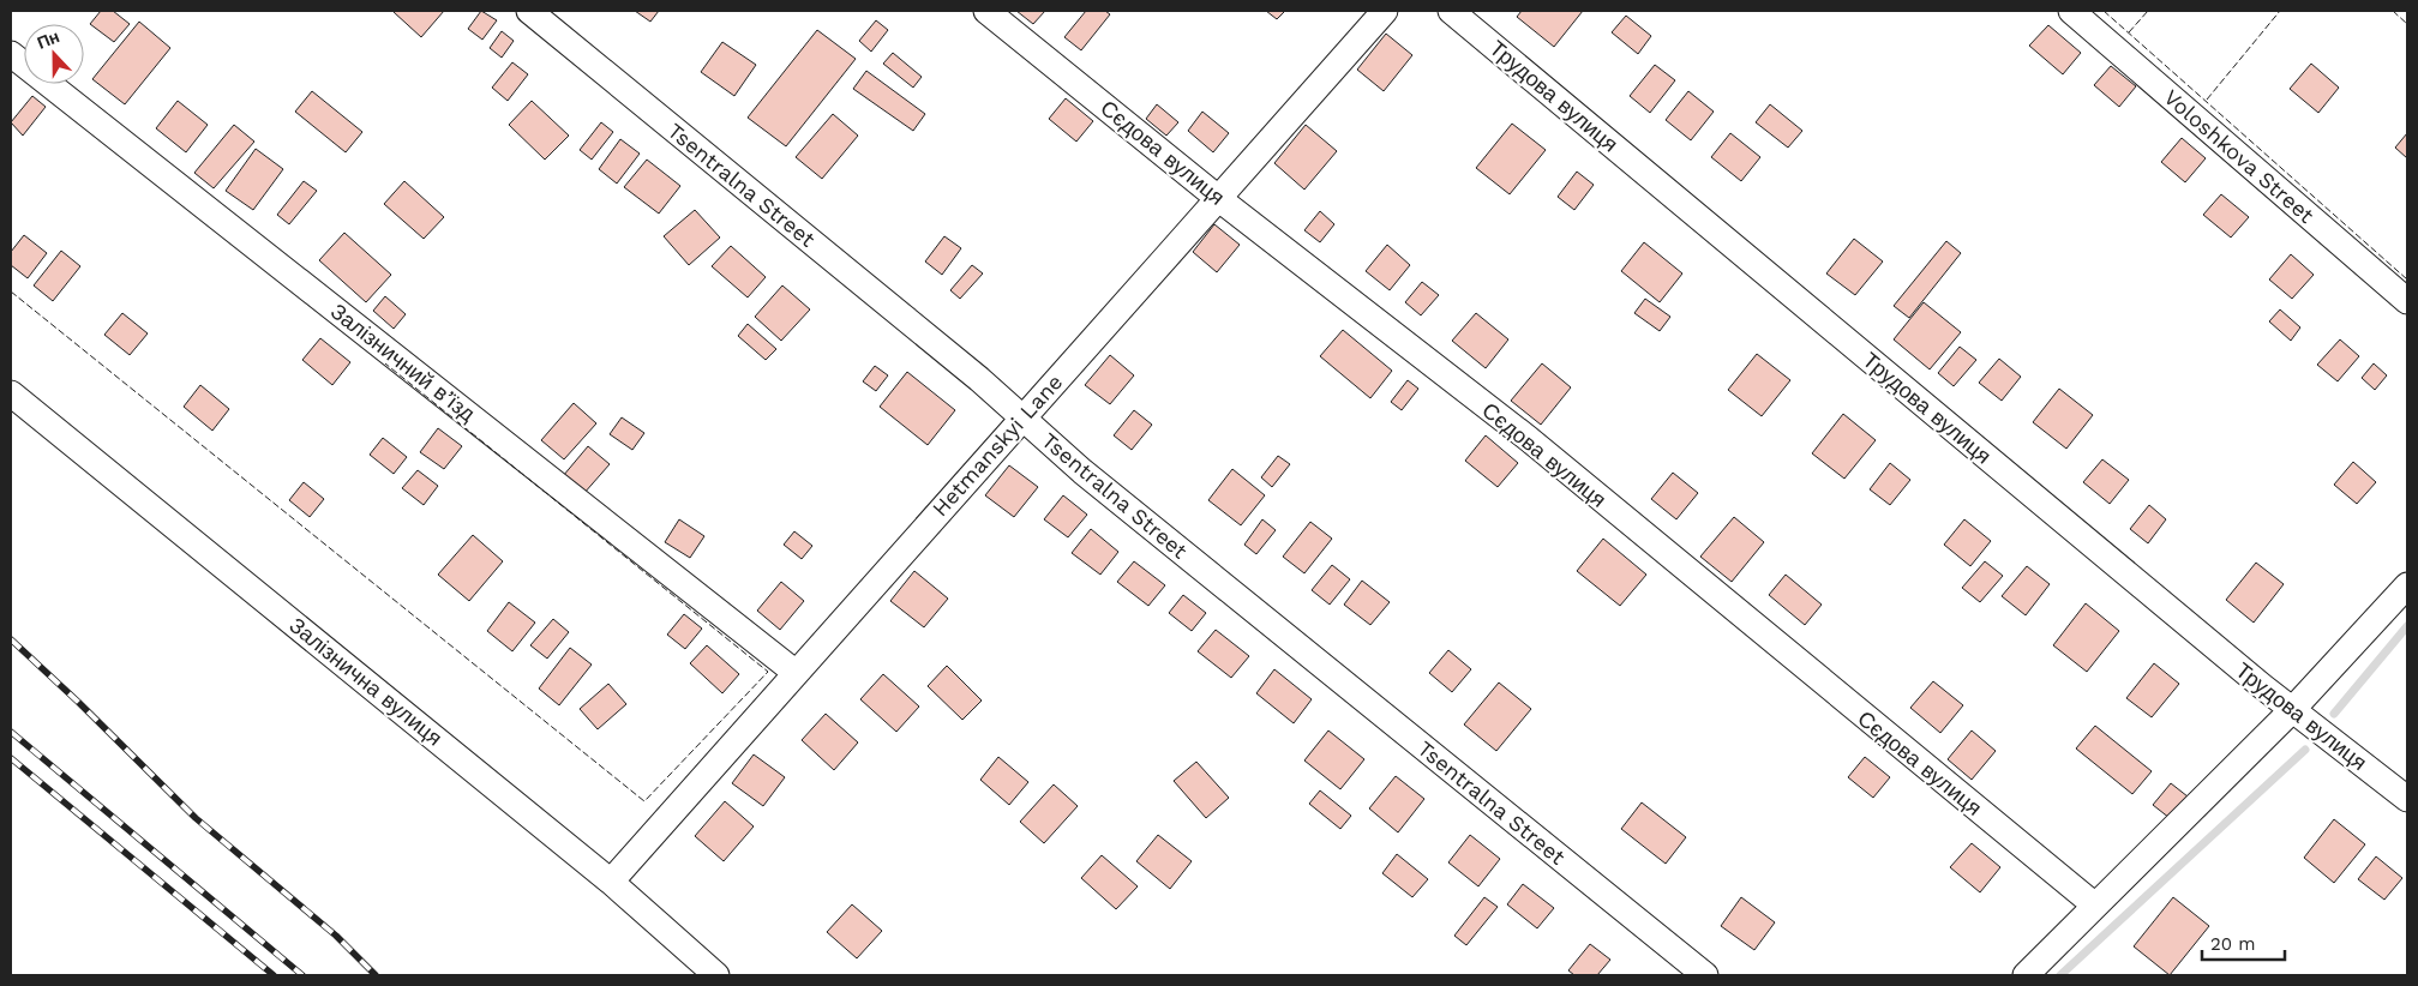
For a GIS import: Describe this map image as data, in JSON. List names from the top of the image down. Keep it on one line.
{"streets":{"street":["Трудова вулиця","Сєдова вулиця","Voloshkova Street","Tsentralna Street","Залізничний в’їзд","Hetmanskyi Lane","Залізнична вулиця"]},"crossings":[["Сєдова вулиця","Hetmanskyi Lane"],["Tsentralna Street","Hetmanskyi Lane"],["Залізничний в’їзд","Hetmanskyi Lane"],["Hetmanskyi Lane","Залізнична вулиця"]],"scale_bar":"20 m","north":"top"}
